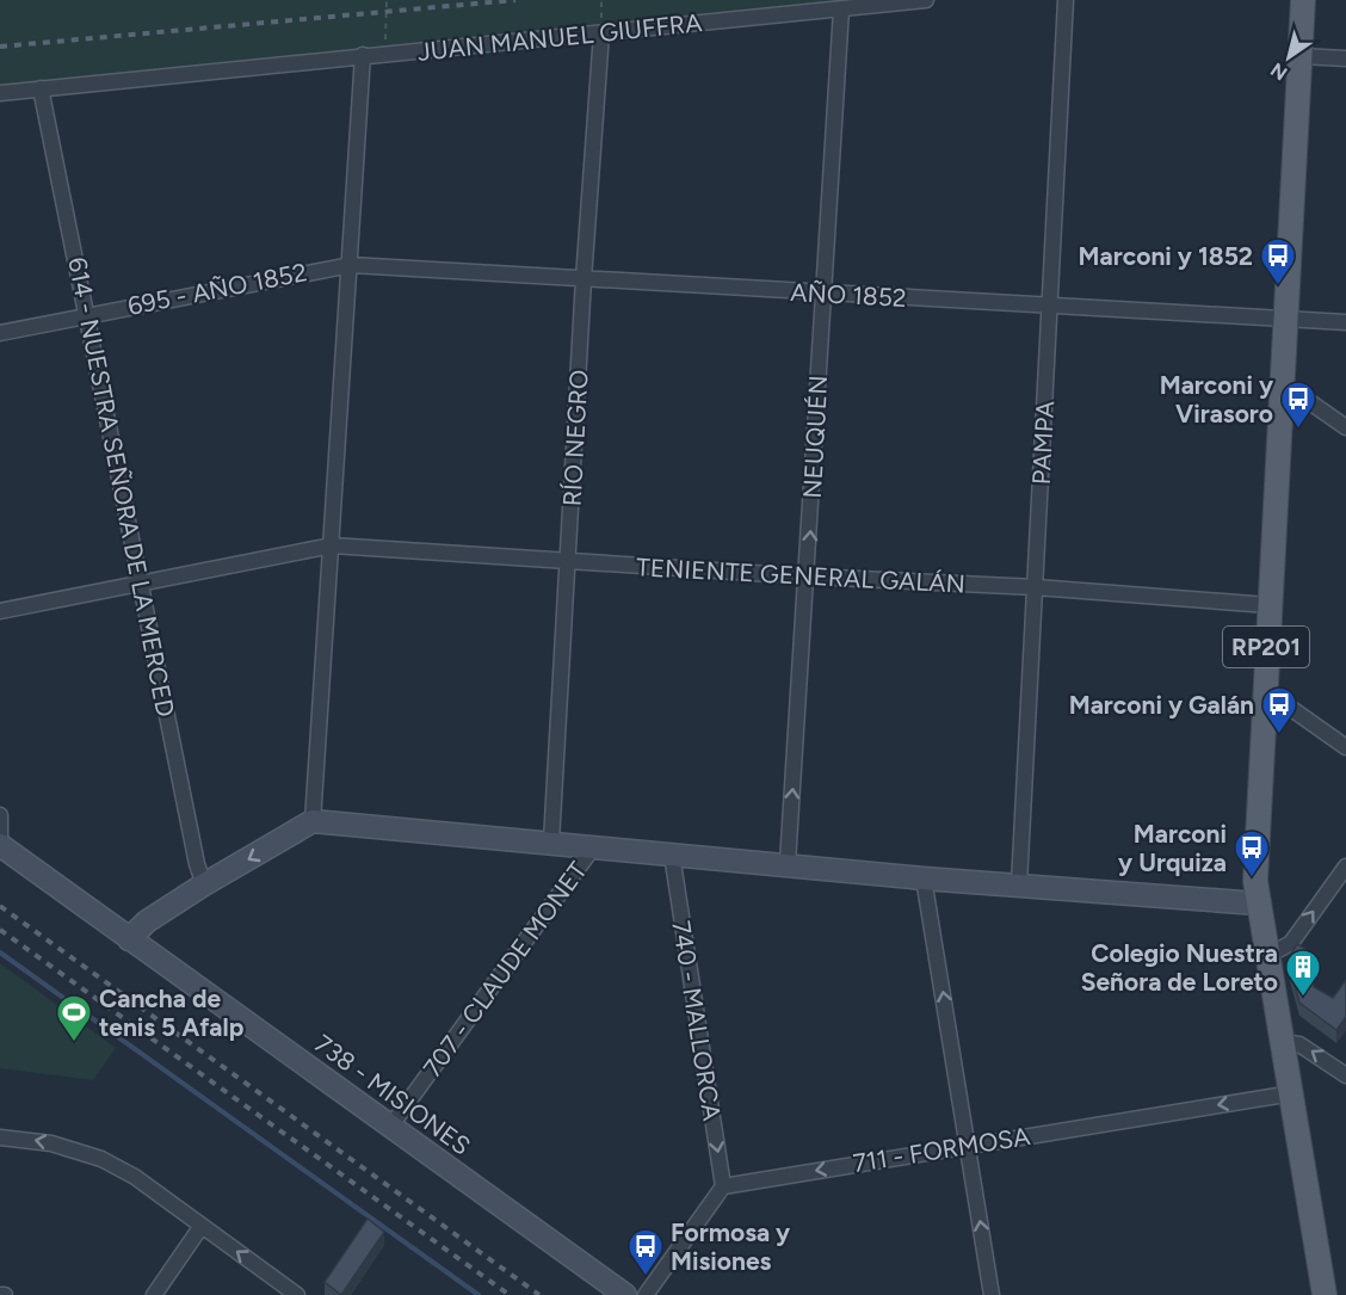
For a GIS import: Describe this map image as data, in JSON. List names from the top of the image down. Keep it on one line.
{"streets":{"main road":["RP201"],"street":["JUAN MANUEL GIUFFRA","695 - AÑO 1852","AÑO 1852","NEUQUÉN","RÍO NEGRO","PAMPA","614 - NUESTRA SEÑORA DE LA MERCED","TENIENTE GENERAL GALÁN","707 - CLAUDE MONET","740 - MALLORCA","738 - MISIONES","711 - FORMOSA"]},"crossings":[["JUAN MANUEL GIUFFRA","NEUQUÉN"],["JUAN MANUEL GIUFFRA","RÍO NEGRO"],["JUAN MANUEL GIUFFRA","614 - NUESTRA SEÑORA DE LA MERCED"],["695 - AÑO 1852","AÑO 1852"],["695 - AÑO 1852","614 - NUESTRA SEÑORA DE LA MERCED"],["AÑO 1852","NEUQUÉN"],["AÑO 1852","RÍO NEGRO"],["AÑO 1852","PAMPA"],["AÑO 1852","RP201"],["NEUQUÉN","TENIENTE GENERAL GALÁN"],["RÍO NEGRO","TENIENTE GENERAL GALÁN"],["PAMPA","TENIENTE GENERAL GALÁN"],["614 - NUESTRA SEÑORA DE LA MERCED","TENIENTE GENERAL GALÁN"],["TENIENTE GENERAL GALÁN","RP201"],["RP201","711 - FORMOSA"],["707 - CLAUDE MONET","738 - MISIONES"],["740 - MALLORCA","711 - FORMOSA"]],"one_way":["NEUQUÉN","740 - MALLORCA","711 - FORMOSA"],"places":{"bus stop":["Marconi y 1852","Marconi y Virasoro","Marconi y Galán","Marconi y Urquiza","Formosa y Misiones"],"building":["Colegio Nuestra Señora de Loreto"],"sports":["Cancha de tenis 5 Afalp"]},"north":"bottom left"}
